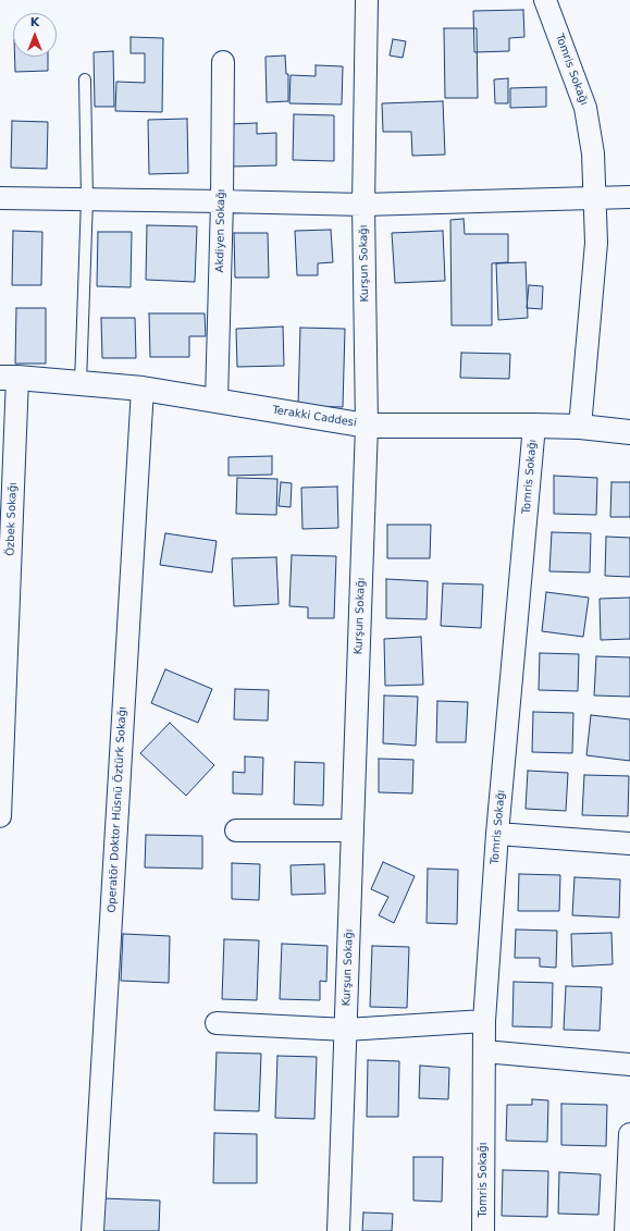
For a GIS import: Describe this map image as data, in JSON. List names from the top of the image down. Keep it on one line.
{"streets":{"street":["Tomris Sokağı","Akdiyen Sokağı","Kurşun Sokağı","Terakki Caddesi","Özbek Sokağı","Operatör Doktor Hüsnü Öztürk Sokağı"]},"crossings":[["Tomris Sokağı","Terakki Caddesi"],["Akdiyen Sokağı","Terakki Caddesi"],["Kurşun Sokağı","Terakki Caddesi"],["Terakki Caddesi","Özbek Sokağı"],["Terakki Caddesi","Operatör Doktor Hüsnü Öztürk Sokağı"]],"north":"top"}
